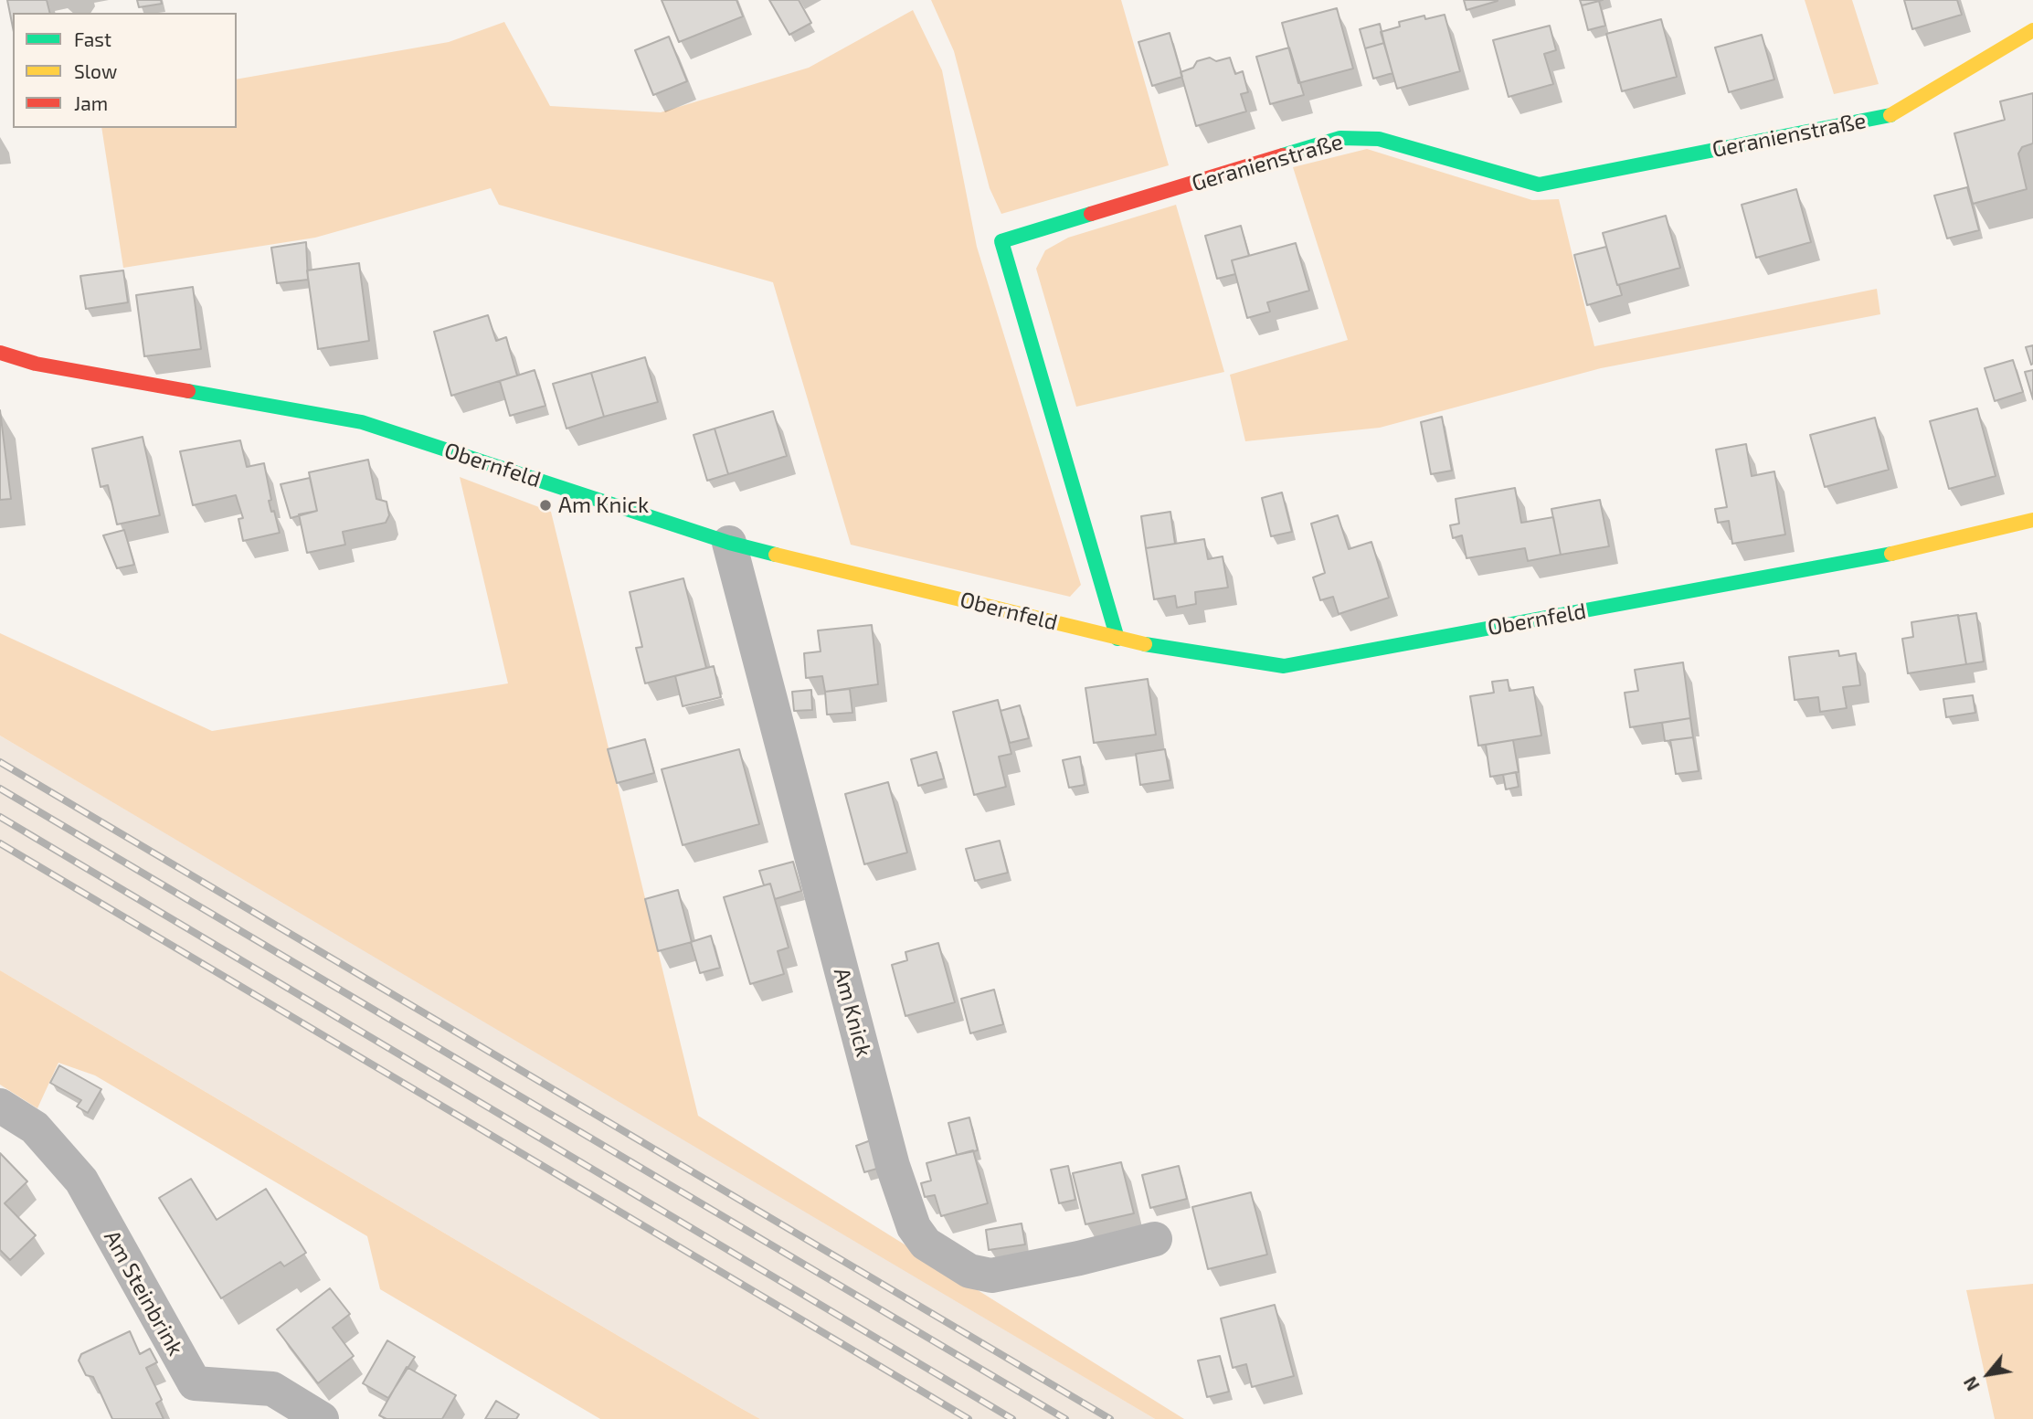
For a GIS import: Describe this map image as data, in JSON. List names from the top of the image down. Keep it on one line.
{"streets":{"street":["Geranienstraße","Obernfeld","Am Knick","Am Steinbrink"]},"crossings":[["Geranienstraße","Obernfeld"],["Obernfeld","Am Knick"]],"places":["Am Knick"],"legend":["Fast","Slow","Jam"],"north":"bottom left"}
